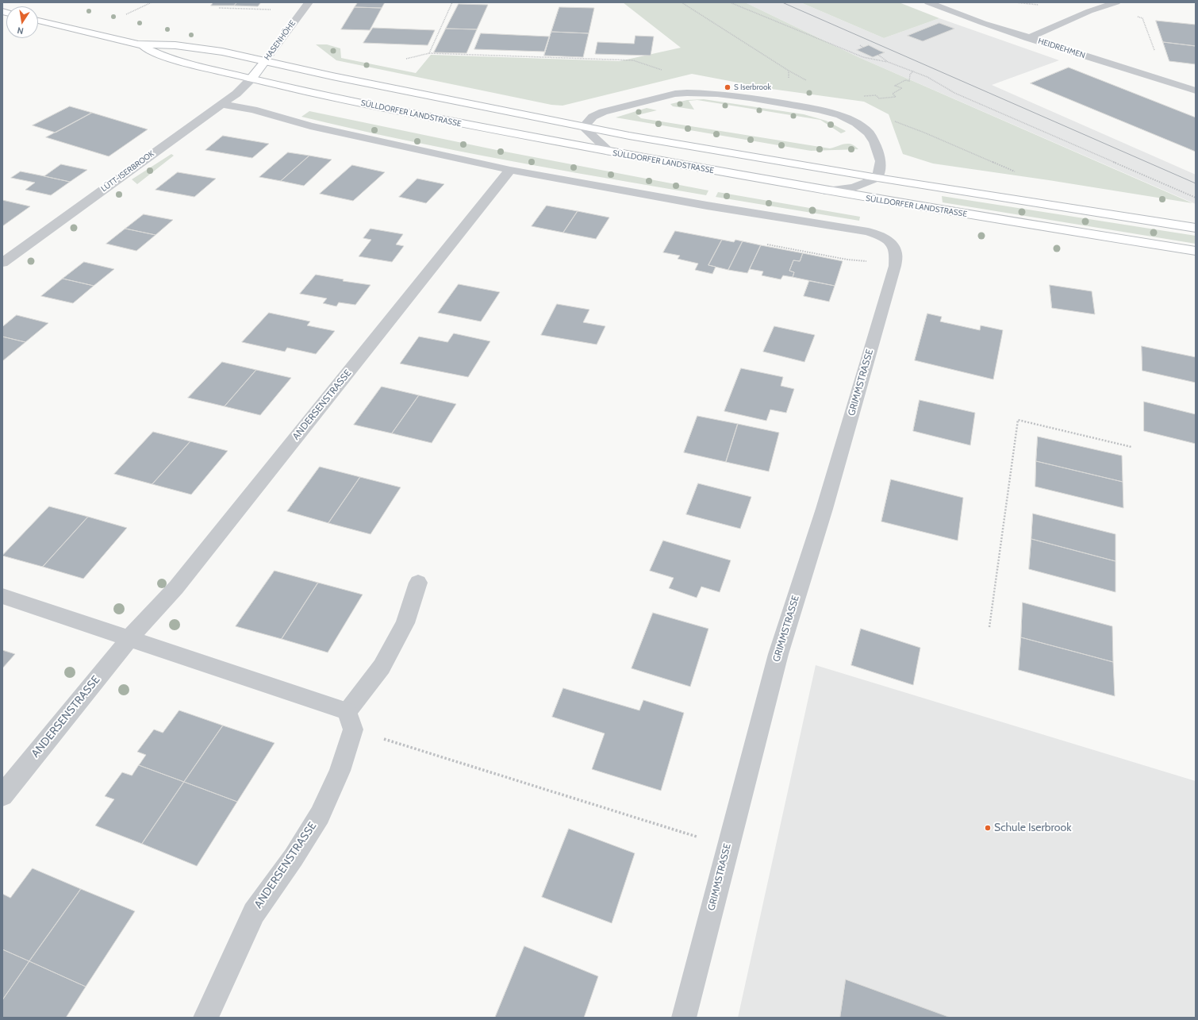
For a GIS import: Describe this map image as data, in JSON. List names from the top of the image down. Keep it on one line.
{"streets":{"main road":["HASENHÖHE","SÜLLDORFER LANDSTRASSE"],"street":["HEIDREHMEN","LÜTT-ISERBROOK","GRIMMSTRASSE","ANDERSENSTRASSE"]},"crossings":[["HASENHÖHE","SÜLLDORFER LANDSTRASSE"],["HASENHÖHE","LÜTT-ISERBROOK"],["SÜLLDORFER LANDSTRASSE","LÜTT-ISERBROOK"],["GRIMMSTRASSE","ANDERSENSTRASSE"]],"places":["S Iserbrook","Schule Iserbrook"],"north":"bottom"}
